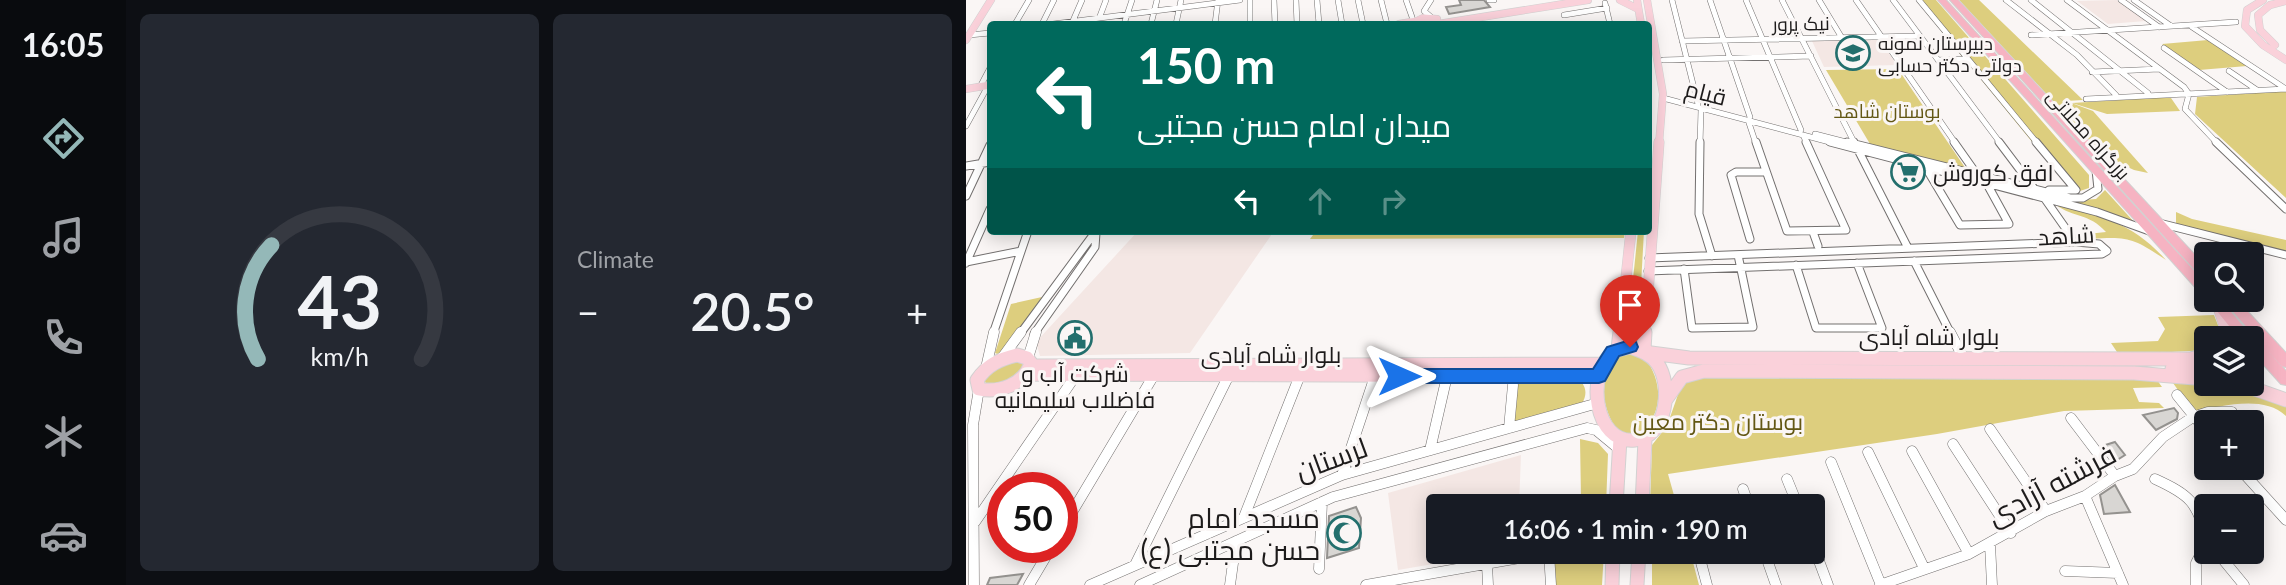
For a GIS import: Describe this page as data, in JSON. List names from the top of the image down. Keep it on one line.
{"streets":{"highway":["بزرگراه محلاتی"],"main road":["بلوار شاه آبادی"],"street":["نیک پرور","قیام","شاهد","لرستان","فرشته آزادی"]},"crossings":[["قیام","بزرگراه محلاتی"],["بلوار شاه آبادی","لرستان"]],"parks":["بوستان شاهد","بوستان دکتر معین"],"places":{"school or university":["دبیرستان نمونه دولتی دکتر حسابی"],"supermarket":["افق کوروش"],"public building":["شرکت آب و فاضلاب سلیمانیه"],"mosque":["مسجد امام حسن مجتبی (ع)"]},"page":{"tabs":"16:05","tile":"Climate","turn":["150 m","میدان امام حسن مجتبی"],"map_buttons":["+","−"],"heat":["−","20.5°","+"],"limit":"50","trip":"16:06 · 1 min · 190 m","gauge":["43","km/h"]}}
